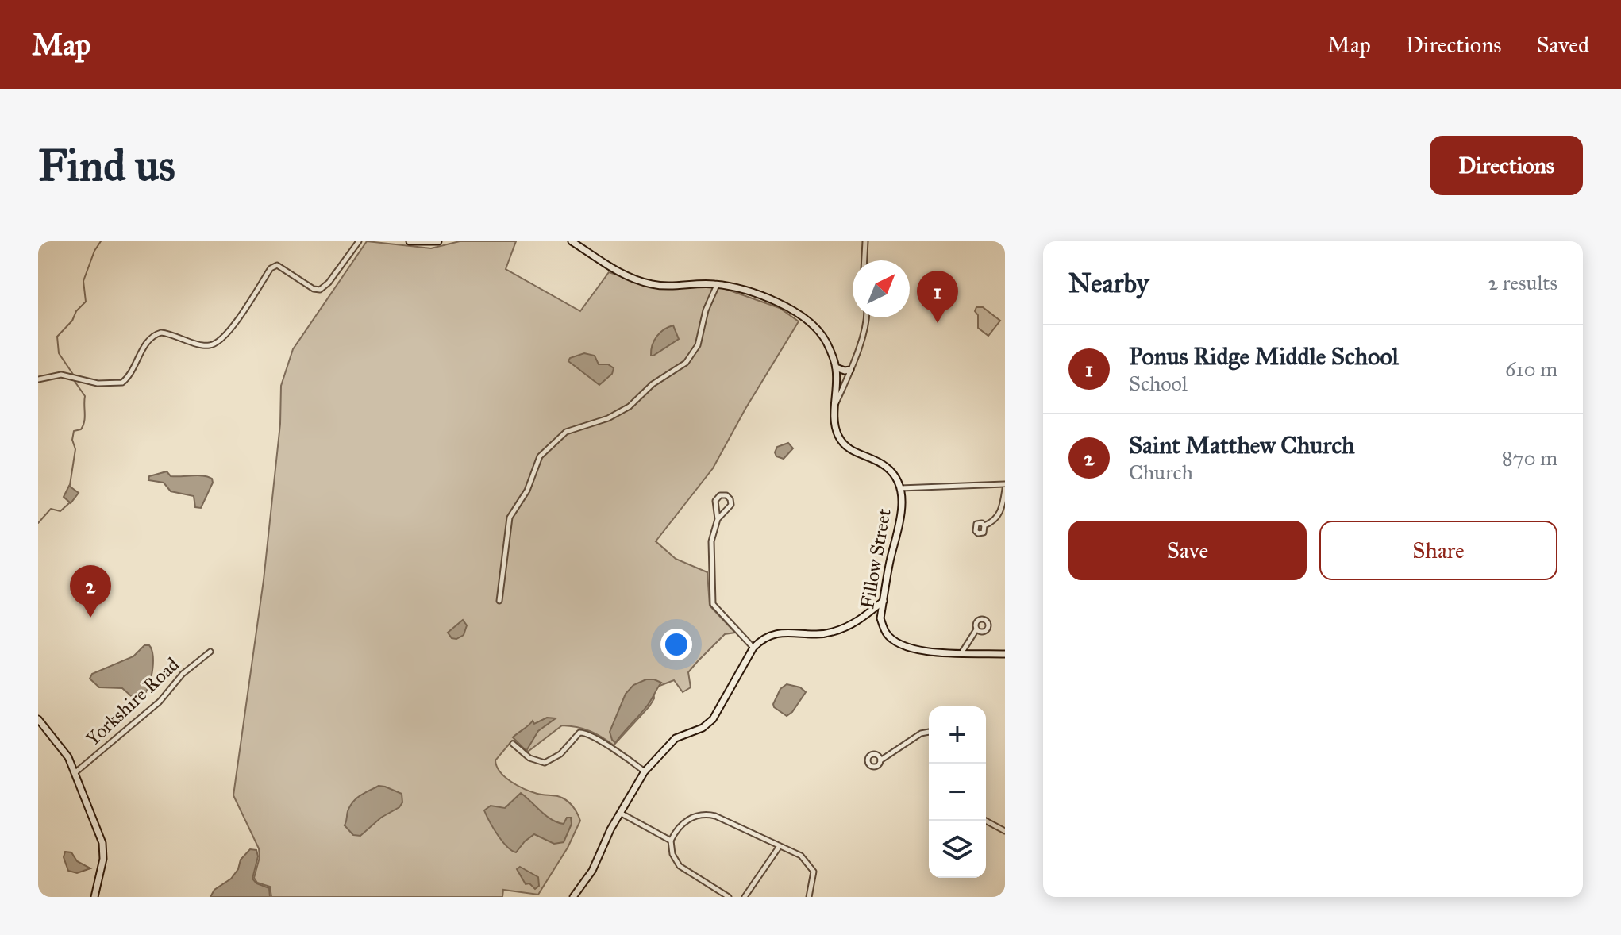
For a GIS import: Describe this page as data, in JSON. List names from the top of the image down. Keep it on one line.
{"streets":{"street":["Fillow Street","Yorkshire Road"]},"north":"top right","page":{"header":"Map","nav":["Map","Directions","Saved"],"buttons":["Directions",["Save","Share"]],"title":"Find us","heading":["Nearby","2 results"],"pins":["1","2"],"list":[{"mark":"1","name":"Ponus Ridge Middle School","note":"School","value":"610 m"},{"mark":"2","name":"Saint Matthew Church","note":"Church","value":"870 m"}],"map_buttons":["+","−"]}}
